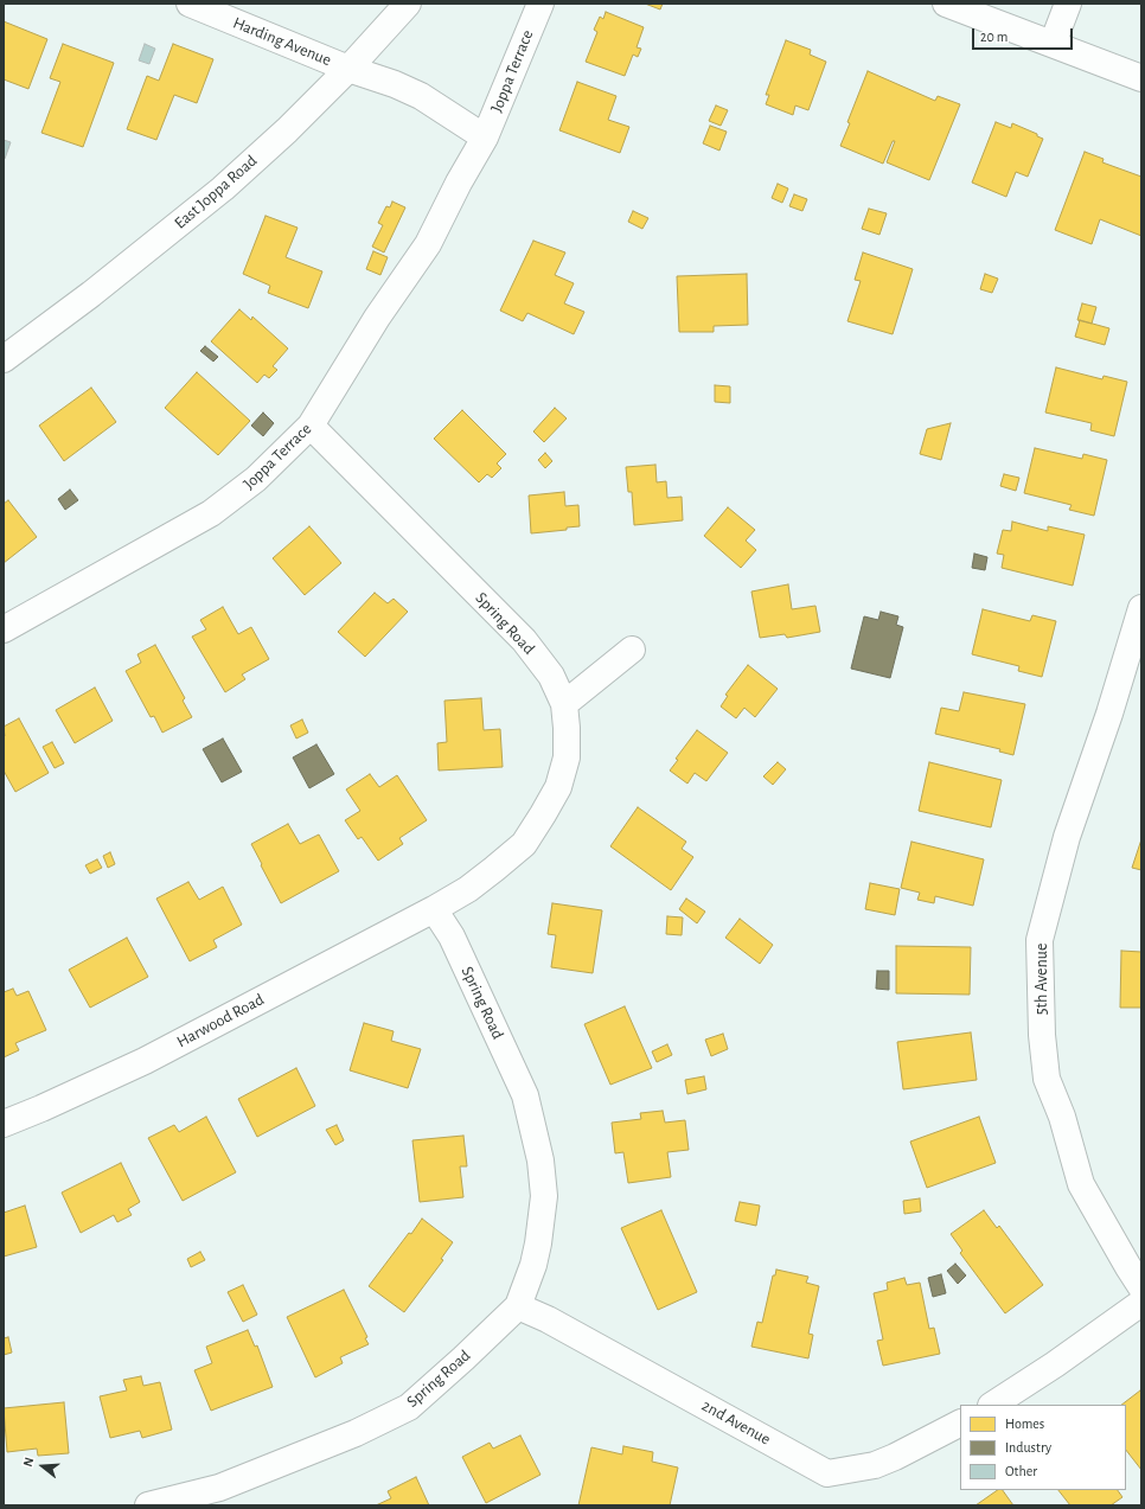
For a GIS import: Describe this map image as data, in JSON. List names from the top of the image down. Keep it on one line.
{"streets":{"street":["Harding Avenue","Joppa Terrace","East Joppa Road","Spring Road","5th Avenue","Harwood Road","2nd Avenue"]},"crossings":[["Harding Avenue","East Joppa Road"],["Joppa Terrace","Spring Road"],["Spring Road","Harwood Road"],["Spring Road","2nd Avenue"]],"legend":["Homes","Industry","Other"],"scale_bar":"20 m","north":"left"}
